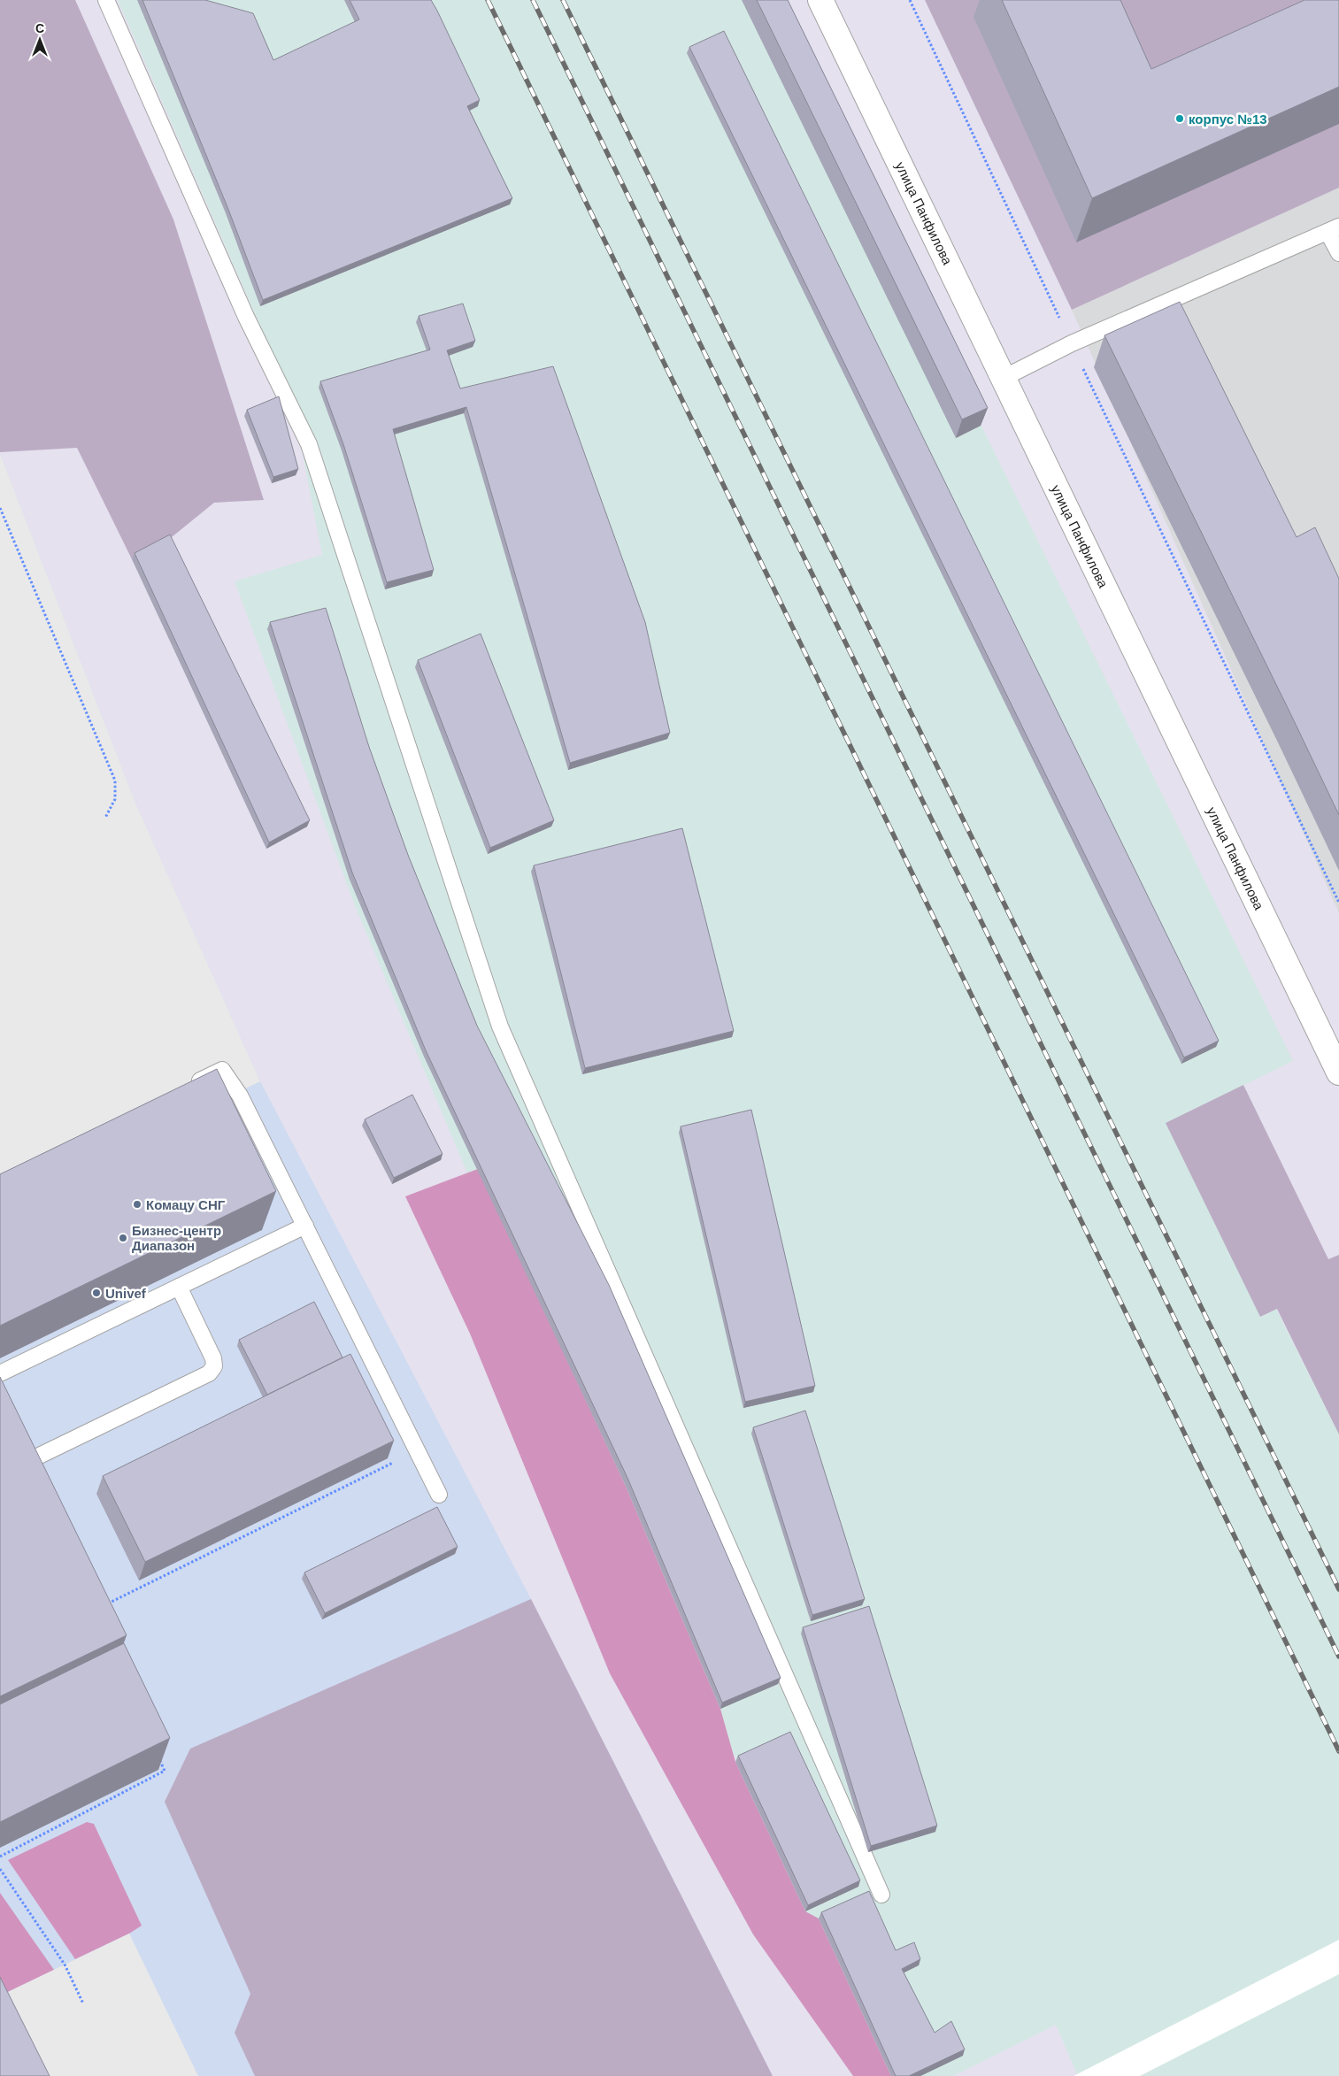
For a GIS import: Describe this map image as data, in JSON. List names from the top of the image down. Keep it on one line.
{"streets":{"street":["улица Панфилова"]},"places":["корпус №13","Комацу СНГ","Бизнес-центр Диапазон","Univef"],"north":"top"}
